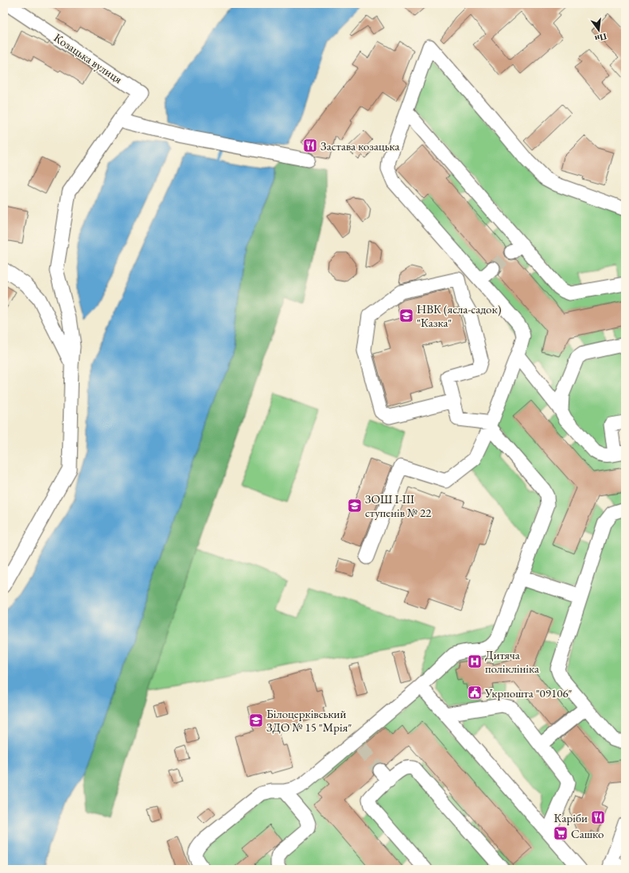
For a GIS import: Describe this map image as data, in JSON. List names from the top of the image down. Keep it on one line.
{"streets":{"street":["Козацька вулиця"]},"places":{"restaurant":["Застава козацька","Каріби"],"school or university":["НВК (ясла-садок) \"Казка\"","ЗОШ І-ІІІ ступенів № 22","Білоцерківський ЗДО № 15 \"Мрія\""],"hospital":["Дитяча поліклініка"],"public building":["Укрпошта \"09106\""],"supermarket":["Сашко"]},"north":"bottom"}
